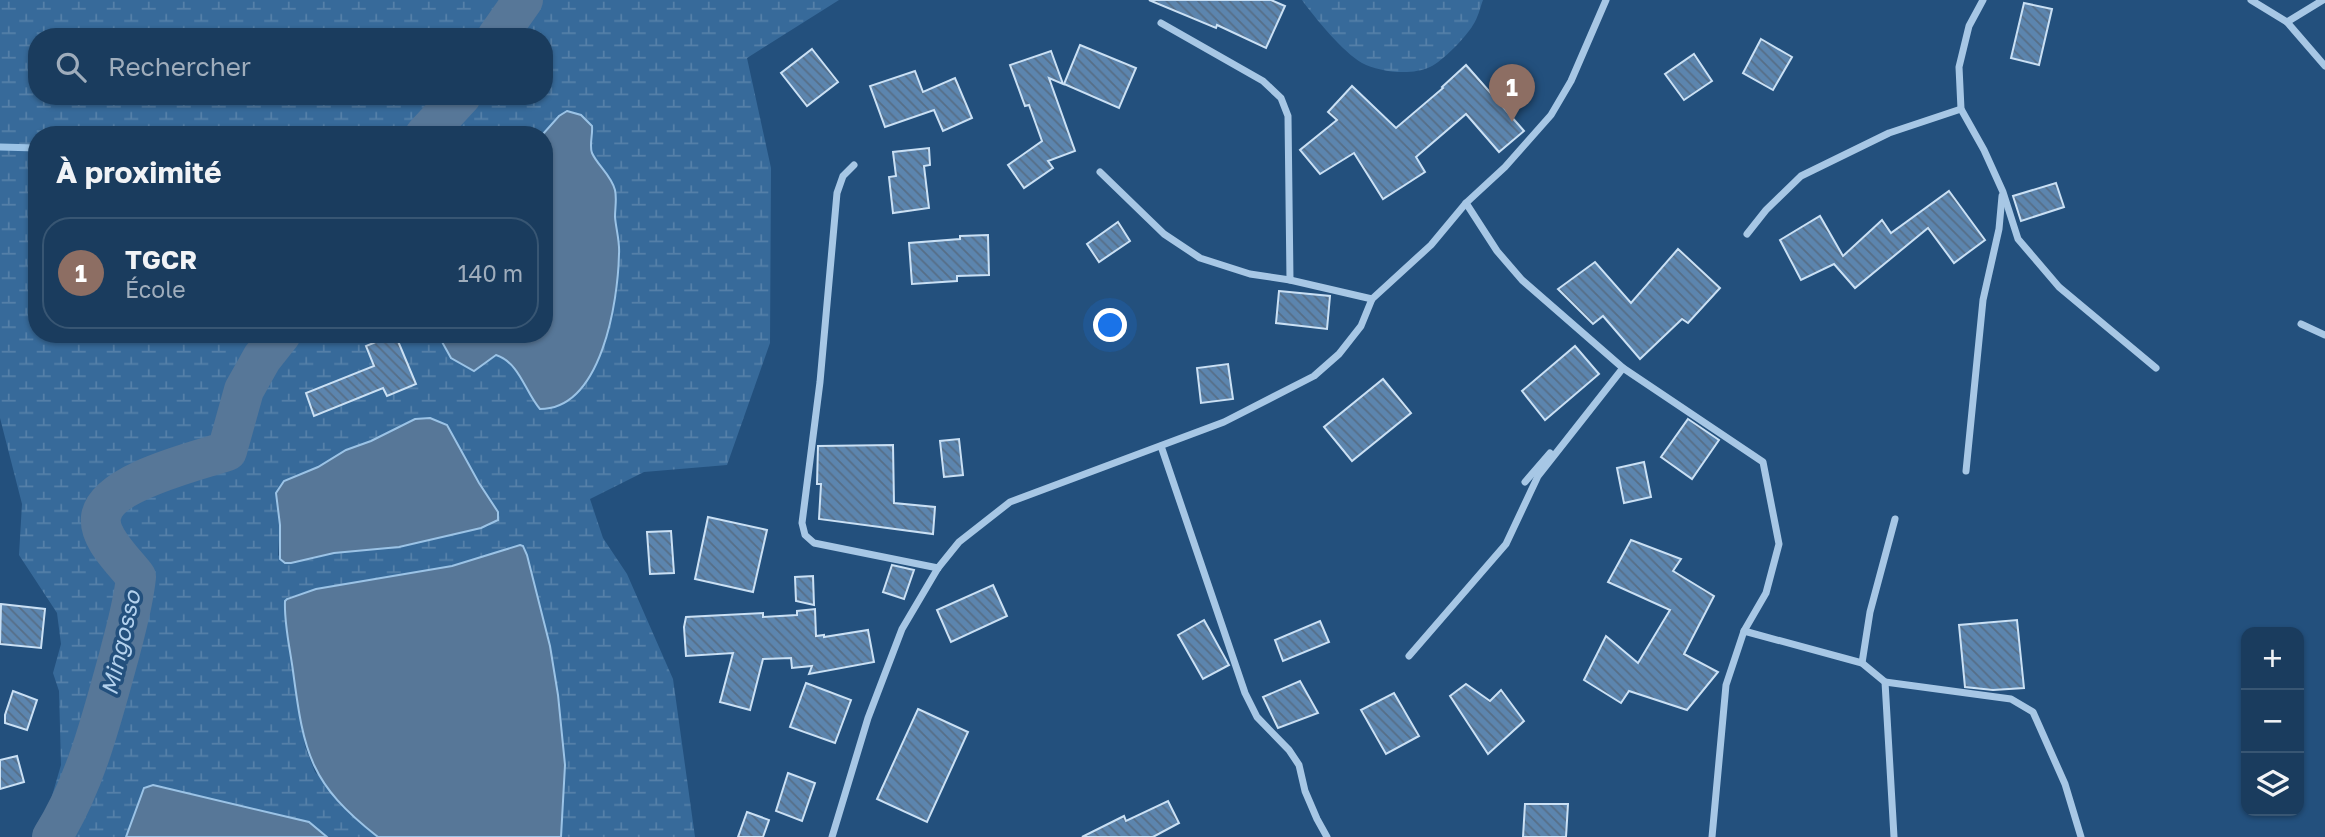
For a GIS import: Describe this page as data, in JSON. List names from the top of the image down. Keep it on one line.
{"water":["Mingosso"],"page":{"search":"Rechercher","pins":"1","heading":"À proximité","list":[{"mark":"1","name":"TGCR","note":"École","value":"140 m"}],"map_buttons":["+","−"]}}
